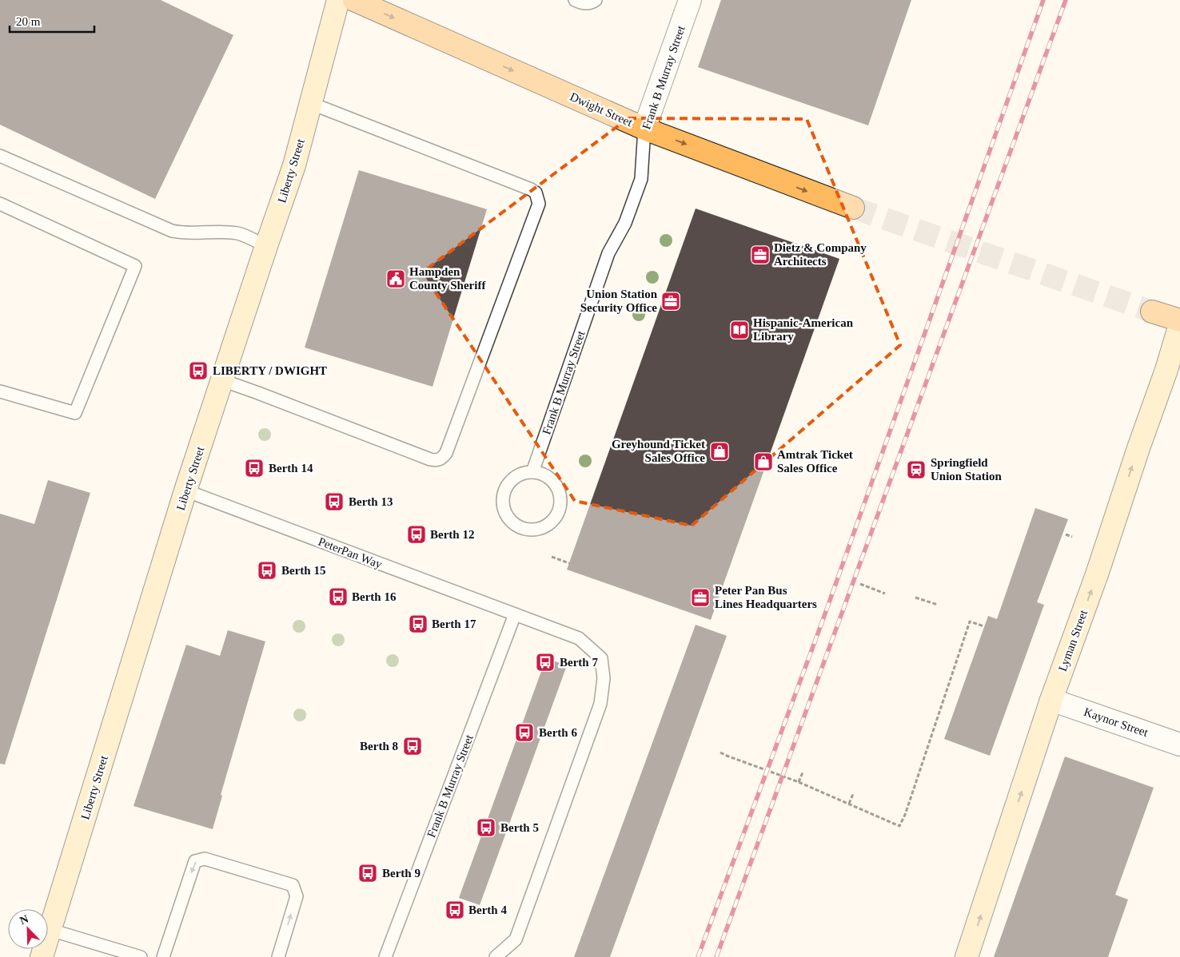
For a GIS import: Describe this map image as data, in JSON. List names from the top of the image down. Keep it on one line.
{"streets":{"main road":["Dwight Street","Liberty Street","Lyman Street"],"street":["Frank B Murray Street","Kaynor Street"],"lane":["PeterPan Way"]},"crossings":[["Frank B Murray Street","Dwight Street"],["Frank B Murray Street","PeterPan Way"],["Liberty Street","PeterPan Way"],["Lyman Street","Kaynor Street"]],"one_way":["Dwight Street","Lyman Street"],"places":{"office":["Dietz & Company Architects","Union Station Security Office","Peter Pan Bus Lines Headquarters"],"public building":["Hampden County Sheriff"],"library":["Hispanic-American Library"],"bus stop":["LIBERTY / DWIGHT","Berth 14","Berth 13","Berth 12","Berth 15","Berth 16","Berth 17","Berth 7","Berth 6","Berth 8","Berth 5","Berth 9","Berth 4"],"shop":["Greyhound Ticket Sales Office","Amtrak Ticket Sales Office"],"station":["Springfield Union Station"]},"scale_bar":"20 m","north":"top left"}
